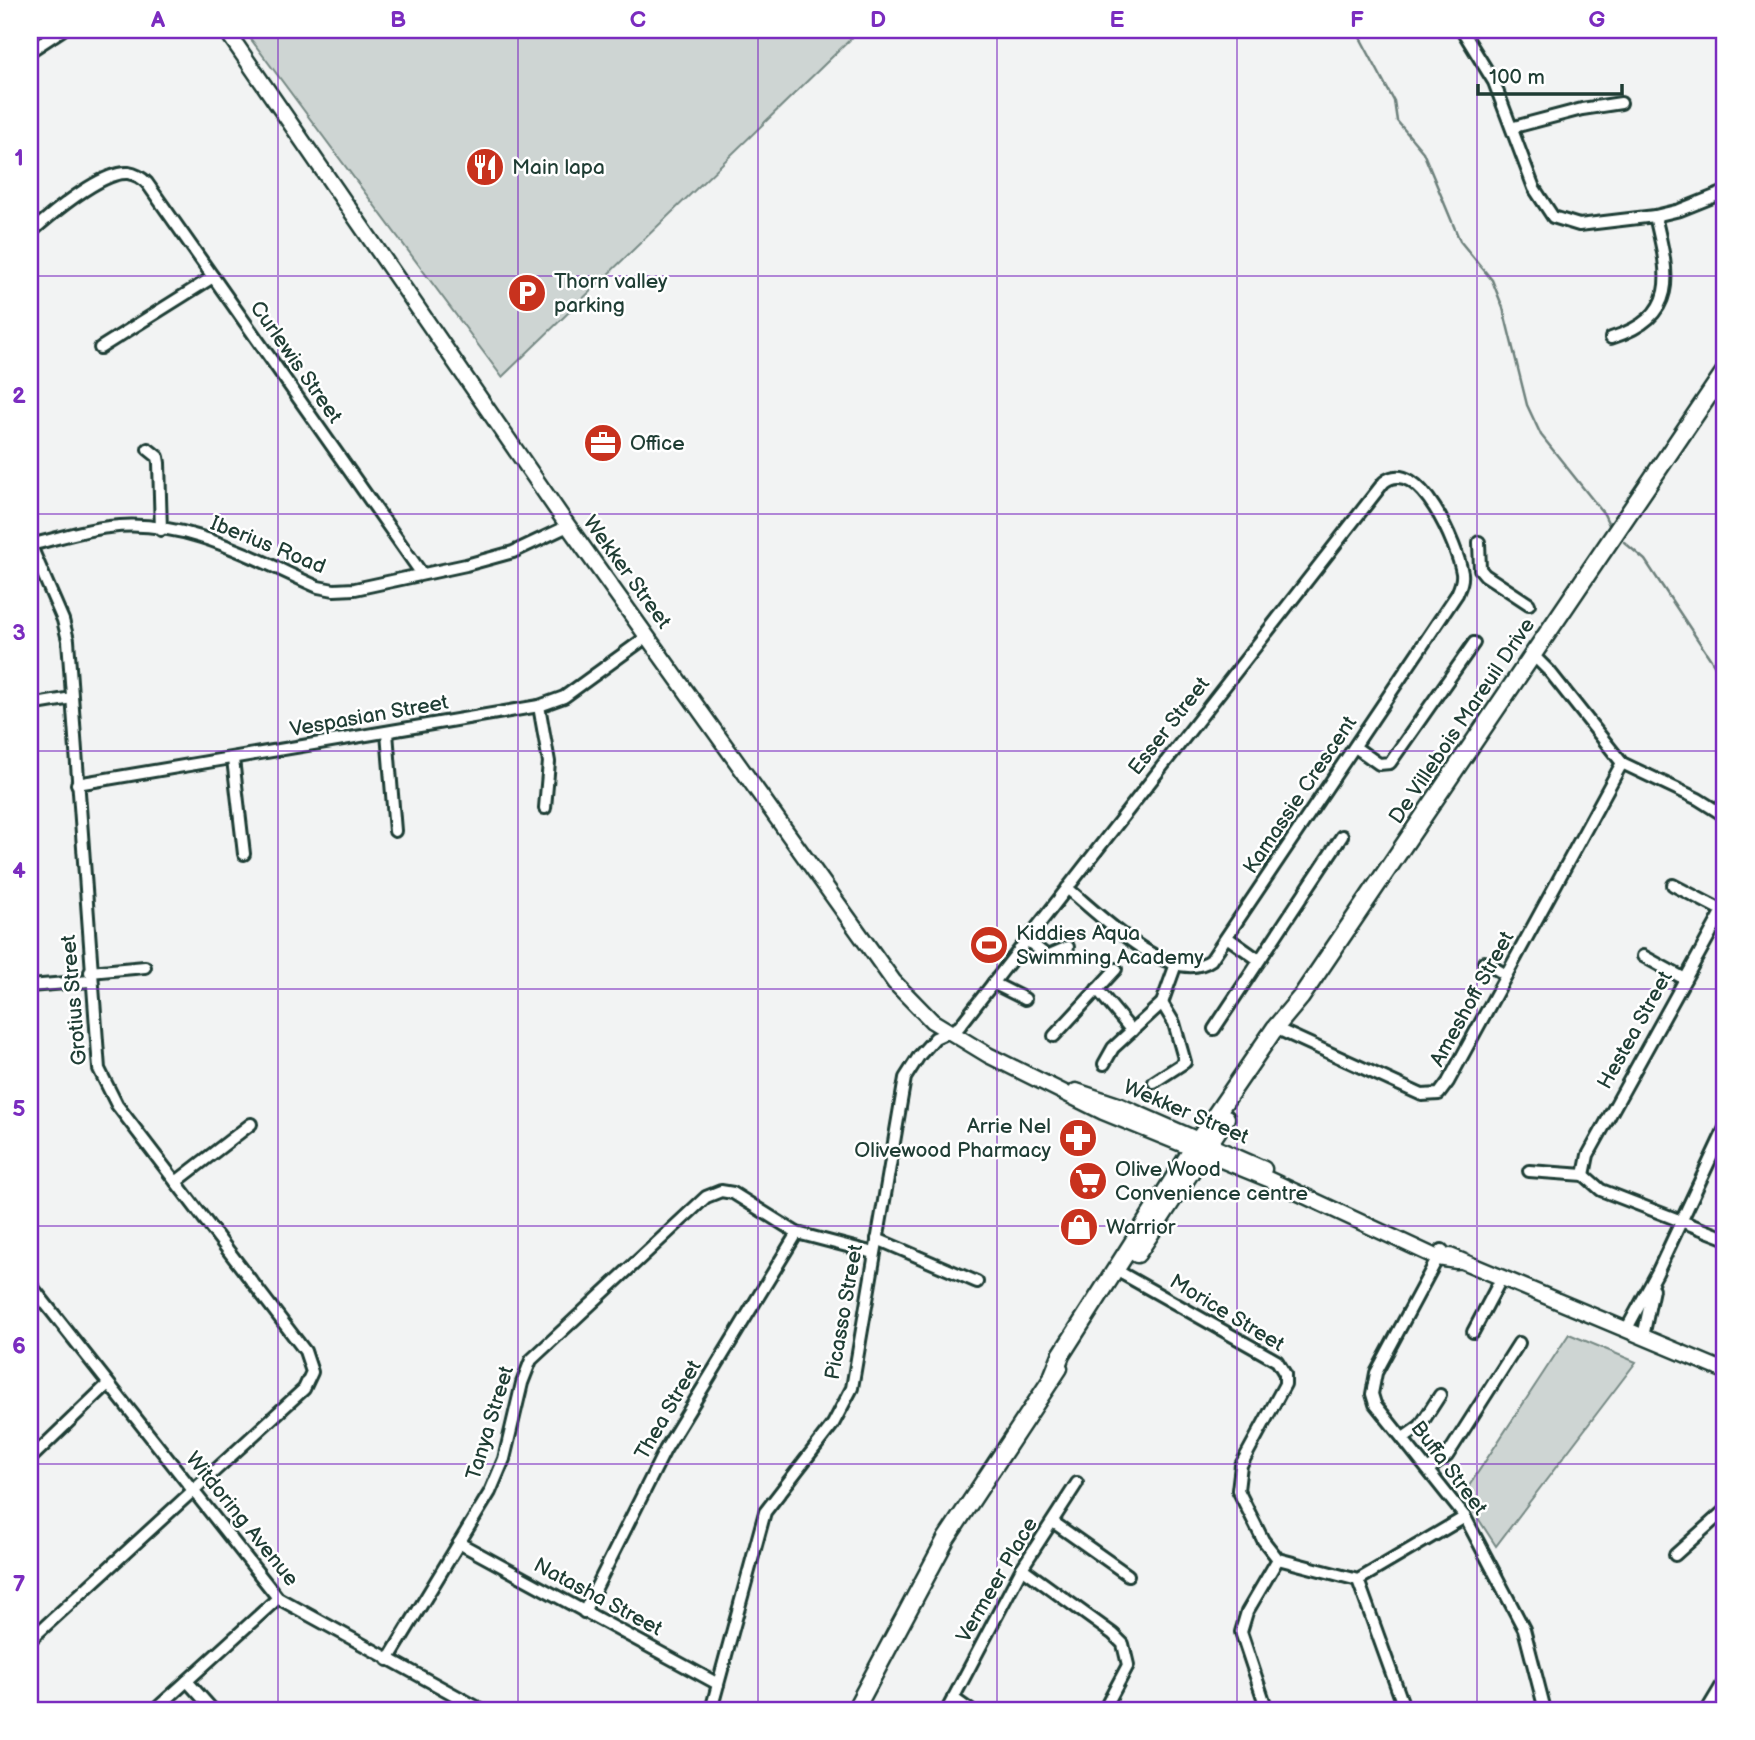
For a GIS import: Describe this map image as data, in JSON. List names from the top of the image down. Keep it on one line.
{"streets":{"main road":["De Villebois Mareuil Drive"],"street":["Curlewis Street","Iberius Road","Wekker Street","Vespasian Street","Esser Street","Kamassie Crescent","Ameshoff Street","Grotius Street","Hestea Street","Picasso Street","Morice Street","Thea Street","Tanya Street","Buffa Street","Witdoring Avenue","Vermeer Place","Natasha Street"]},"crossings":[["Curlewis Street","Iberius Road"],["Iberius Road","Wekker Street"],["Iberius Road","Grotius Street"],["Wekker Street","Vespasian Street"],["Wekker Street","De Villebois Mareuil Drive"],["Wekker Street","Esser Street"],["Wekker Street","Picasso Street"],["Wekker Street","Buffa Street"],["Vespasian Street","Grotius Street"],["De Villebois Mareuil Drive","Ameshoff Street"],["De Villebois Mareuil Drive","Morice Street"],["Esser Street","Kamassie Crescent"],["Esser Street","Picasso Street"],["Grotius Street","Witdoring Avenue"],["Picasso Street","Natasha Street"],["Thea Street","Tanya Street"],["Thea Street","Natasha Street"],["Tanya Street","Witdoring Avenue"],["Tanya Street","Natasha Street"]],"places":{"restaurant":["Main lapa"],"parking":["Thorn valley parking"],"office":["Office"],"sports":["Kiddies Aqua Swimming Academy"],"pharmacy":["Arrie Nel Olivewood Pharmacy"],"supermarket":["Olive Wood Convenience centre"],"shop":["Warrior"]},"scale_bar":"100 m","grid":{"columns":["A","B","C","D","E","F","G"],"rows":["1","2","3","4","5","6","7"]}}
